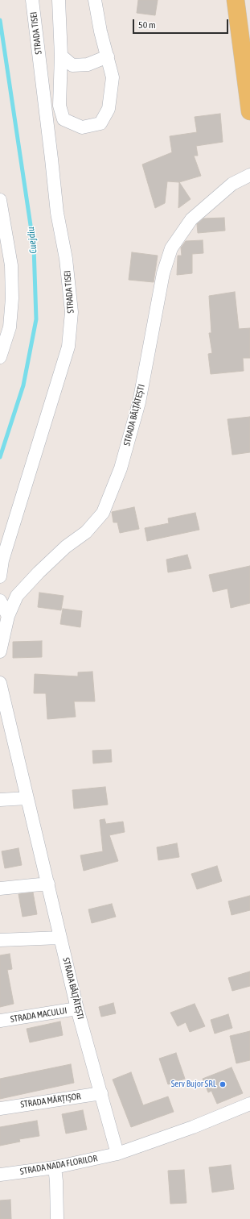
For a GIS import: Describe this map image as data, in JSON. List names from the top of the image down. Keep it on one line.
{"streets":{"street":["STRADA TISEI","STRADA BĂLȚĂTEȘTI","STRADA MACULUI","STRADA MĂRȚIȘOR","STRADA NADA FLORILOR"]},"crossings":[["STRADA BĂLȚĂTEȘTI","STRADA MACULUI"],["STRADA BĂLȚĂTEȘTI","STRADA MĂRȚIȘOR"],["STRADA BĂLȚĂTEȘTI","STRADA NADA FLORILOR"]],"water":["Cuejdiu"],"places":["Serv Bujor SRL"],"scale_bar":"50 m"}
